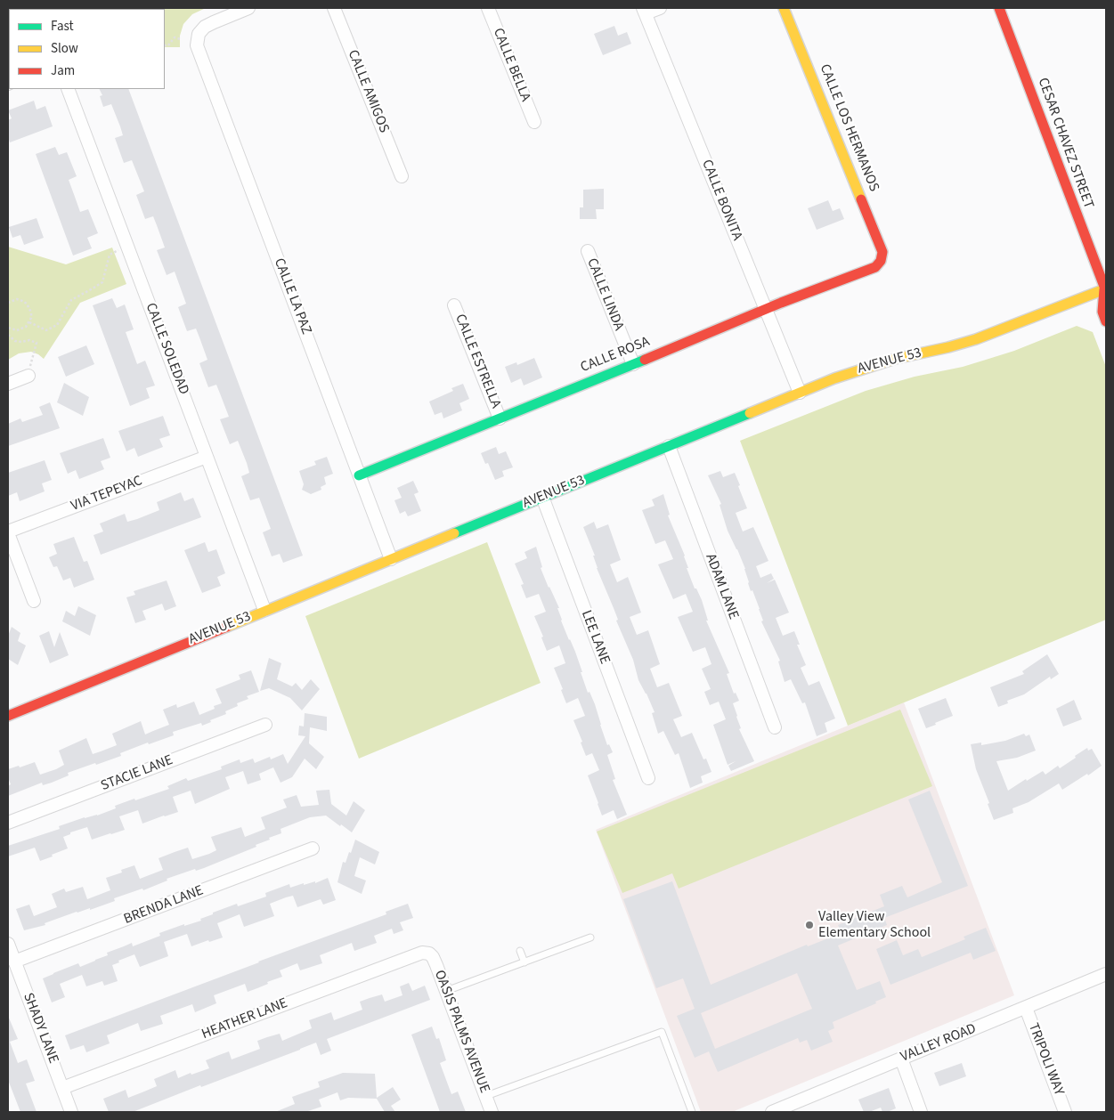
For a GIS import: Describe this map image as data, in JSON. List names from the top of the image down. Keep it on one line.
{"streets":{"street":["CALLE BELLA","CALLE AMIGOS","CALLE LOS HERMANOS","CESAR CHAVEZ STREET","CALLE BONITA","CALLE LINDA","CALLE LA PAZ","CALLE SOLEDAD","CALLE ROSA","CALLE ESTRELLA","AVENUE 53","VIA TEPEYAC","ADAM LANE","LEE LANE","STACIE LANE","BRENDA LANE","HEATHER LANE","SHADY LANE","OASIS PALMS AVENUE","VALLEY ROAD","TRIPOLI WAY"]},"crossings":[["CALLE LOS HERMANOS","CALLE ROSA"],["CESAR CHAVEZ STREET","AVENUE 53"],["CALLE BONITA","CALLE ROSA"],["CALLE BONITA","AVENUE 53"],["CALLE LINDA","CALLE ROSA"],["CALLE LA PAZ","CALLE ROSA"],["CALLE LA PAZ","AVENUE 53"],["CALLE SOLEDAD","AVENUE 53"],["CALLE SOLEDAD","VIA TEPEYAC"],["CALLE ROSA","CALLE ESTRELLA"],["AVENUE 53","ADAM LANE"],["AVENUE 53","LEE LANE"],["BRENDA LANE","SHADY LANE"],["HEATHER LANE","SHADY LANE"],["HEATHER LANE","OASIS PALMS AVENUE"],["VALLEY ROAD","TRIPOLI WAY"]],"places":["Valley View Elementary School"],"legend":["Fast","Slow","Jam"]}
